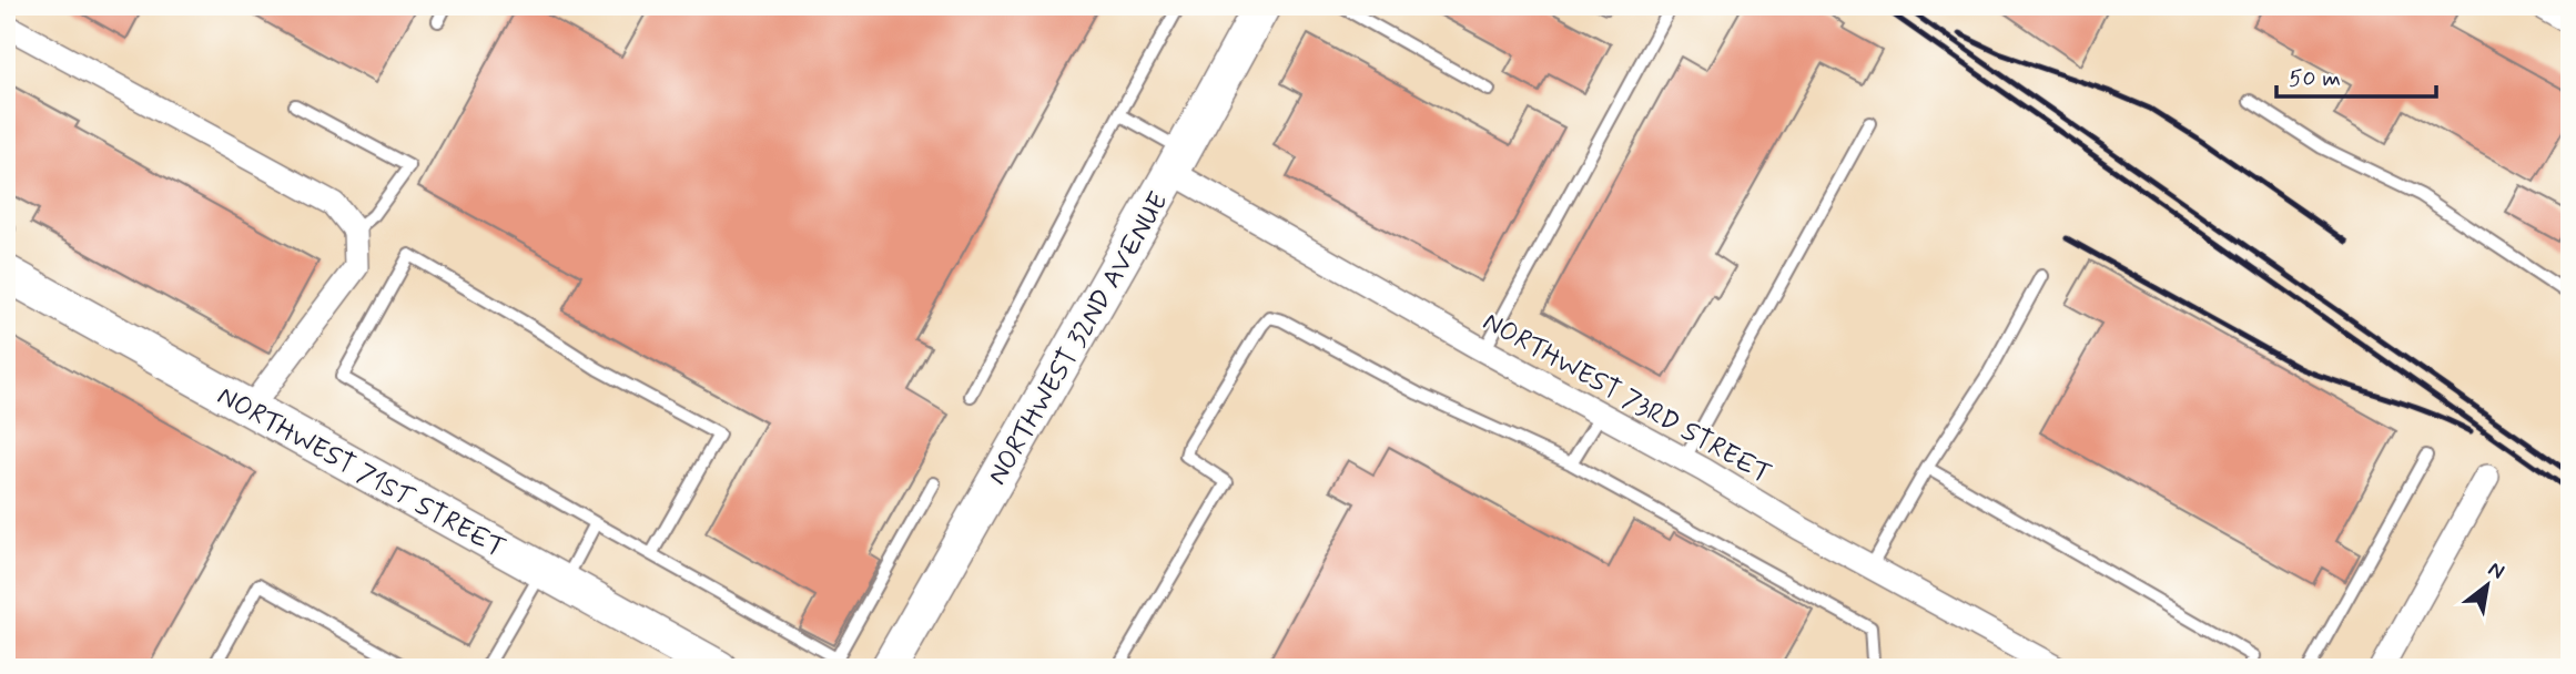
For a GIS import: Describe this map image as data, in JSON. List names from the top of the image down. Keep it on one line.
{"streets":{"street":["NORTHWEST 32ND AVENUE","NORTHWEST 73RD STREET","NORTHWEST 71ST STREET"]},"crossings":[["NORTHWEST 32ND AVENUE","NORTHWEST 73RD STREET"]],"scale_bar":"50 m","north":"top right"}
